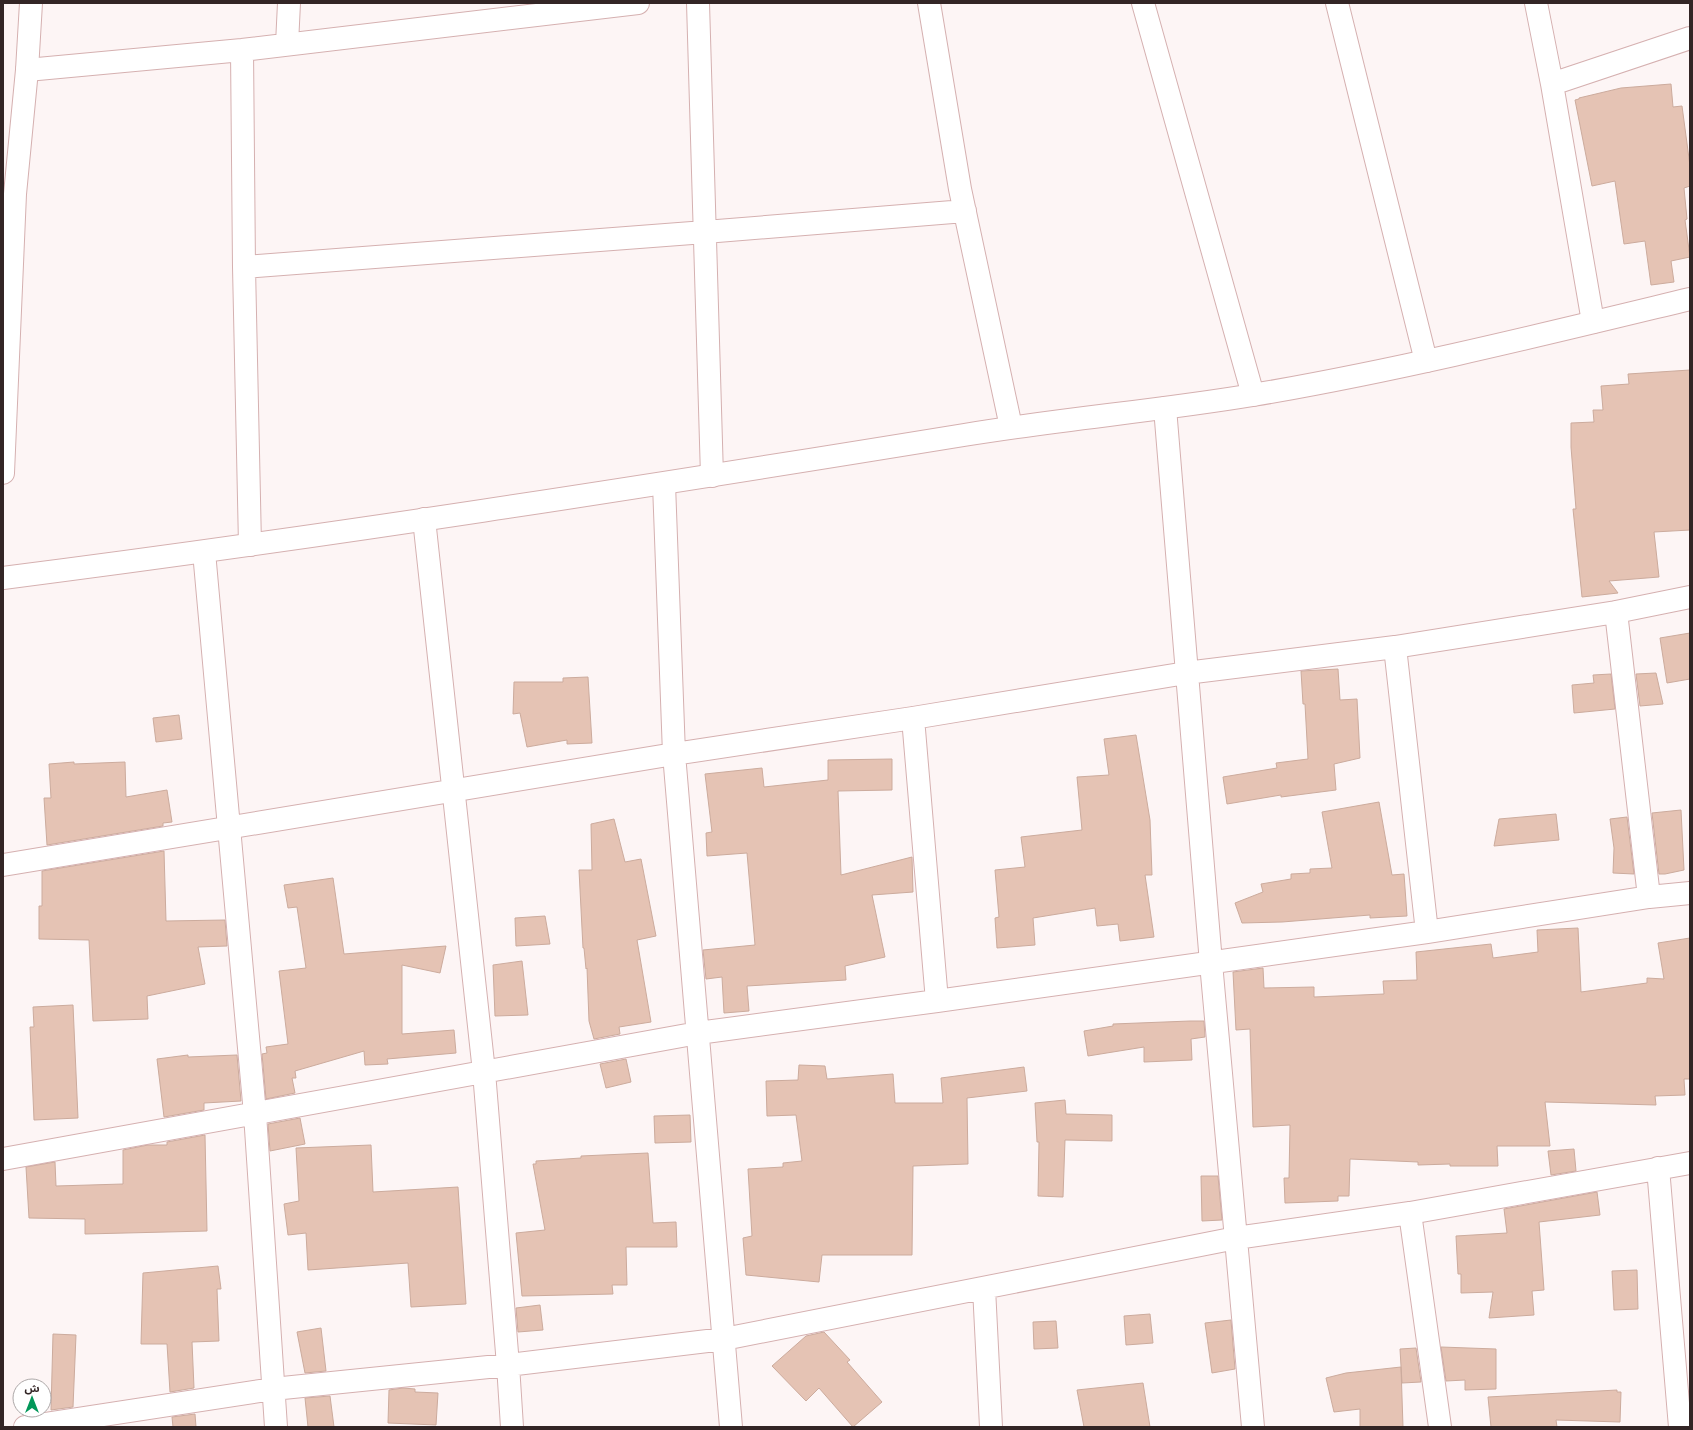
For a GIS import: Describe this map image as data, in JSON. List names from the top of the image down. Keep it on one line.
{"north":"top"}
